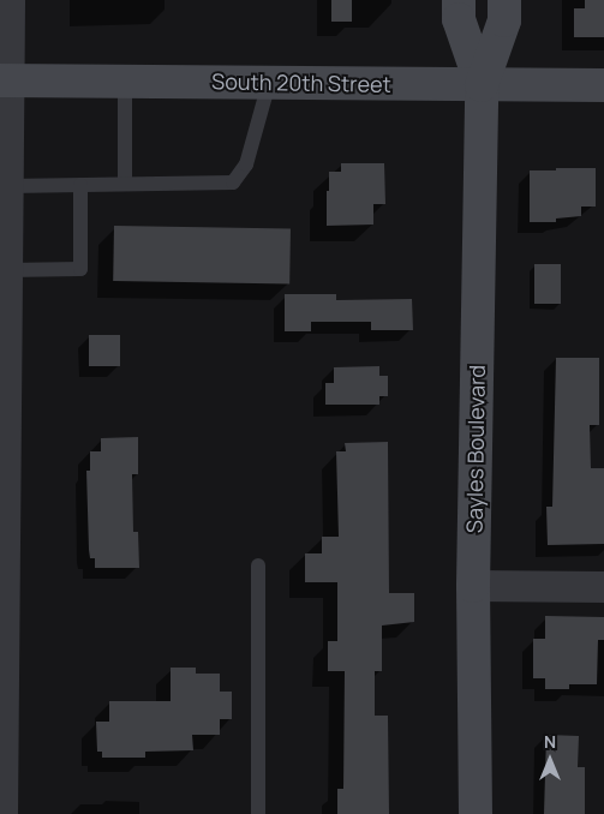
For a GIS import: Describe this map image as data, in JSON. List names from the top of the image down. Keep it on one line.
{"streets":{"main road":["South 20th Street","Sayles Boulevard"]},"crossings":[["South 20th Street","Sayles Boulevard"]],"north":"top"}
